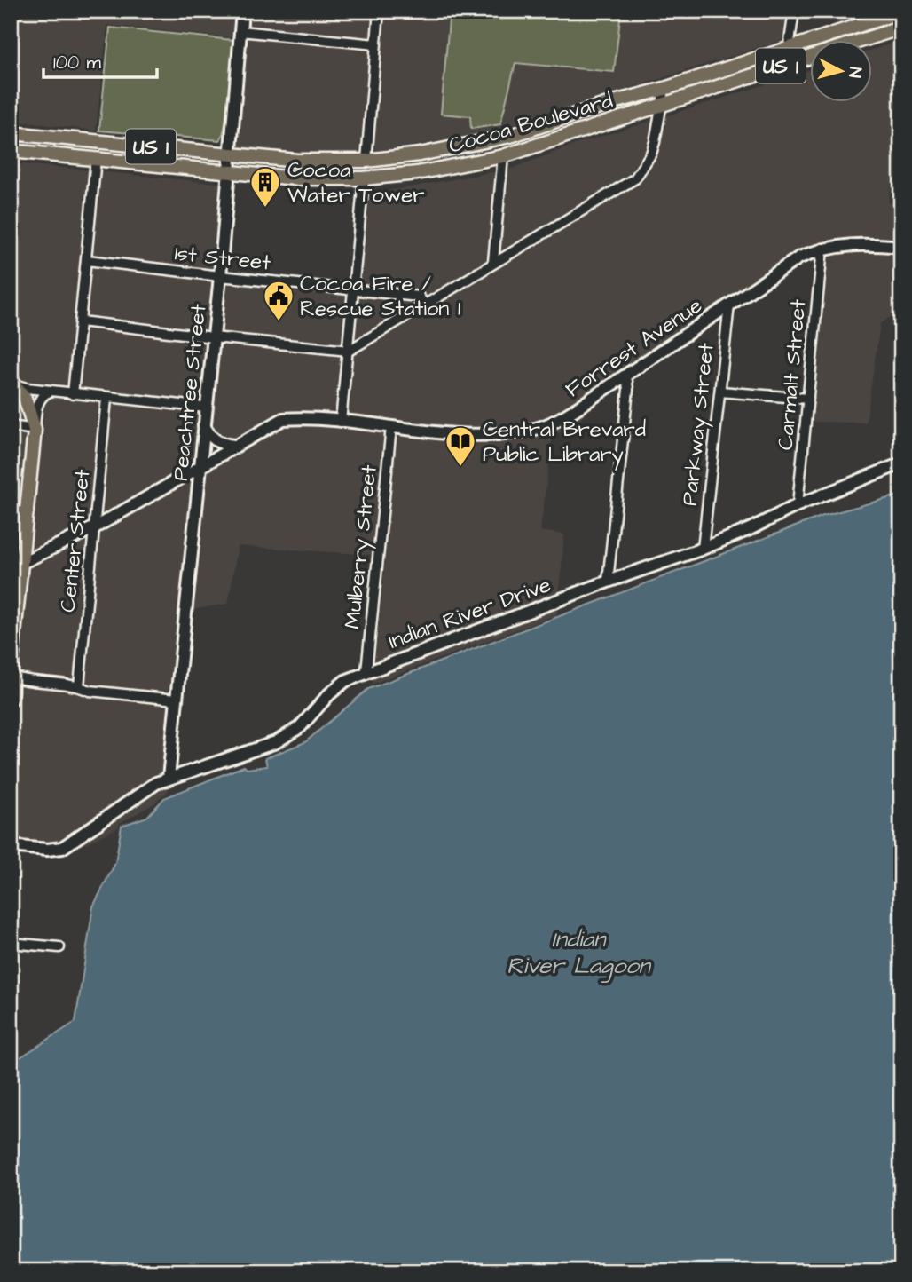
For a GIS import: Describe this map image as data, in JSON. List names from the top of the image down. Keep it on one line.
{"streets":{"main road":["US 1","Cocoa Boulevard"],"street":["1st Street","Forrest Avenue","Carmalt Street","Peachtree Street","Parkway Street","Center Street","Mulberry Street","Indian River Drive"]},"crossings":[["Cocoa Boulevard","Peachtree Street"],["1st Street","Peachtree Street"],["Forrest Avenue","Carmalt Street"],["Forrest Avenue","Peachtree Street"],["Forrest Avenue","Parkway Street"],["Forrest Avenue","Center Street"],["Forrest Avenue","Mulberry Street"],["Carmalt Street","Indian River Drive"],["Peachtree Street","Indian River Drive"],["Parkway Street","Indian River Drive"],["Mulberry Street","Indian River Drive"]],"water":["Indian River Lagoon"],"places":{"building":["Cocoa Water Tower"],"public building":["Cocoa Fire / Rescue Station 1"],"library":["Central Brevard Public Library"]},"scale_bar":"100 m","north":"right"}
